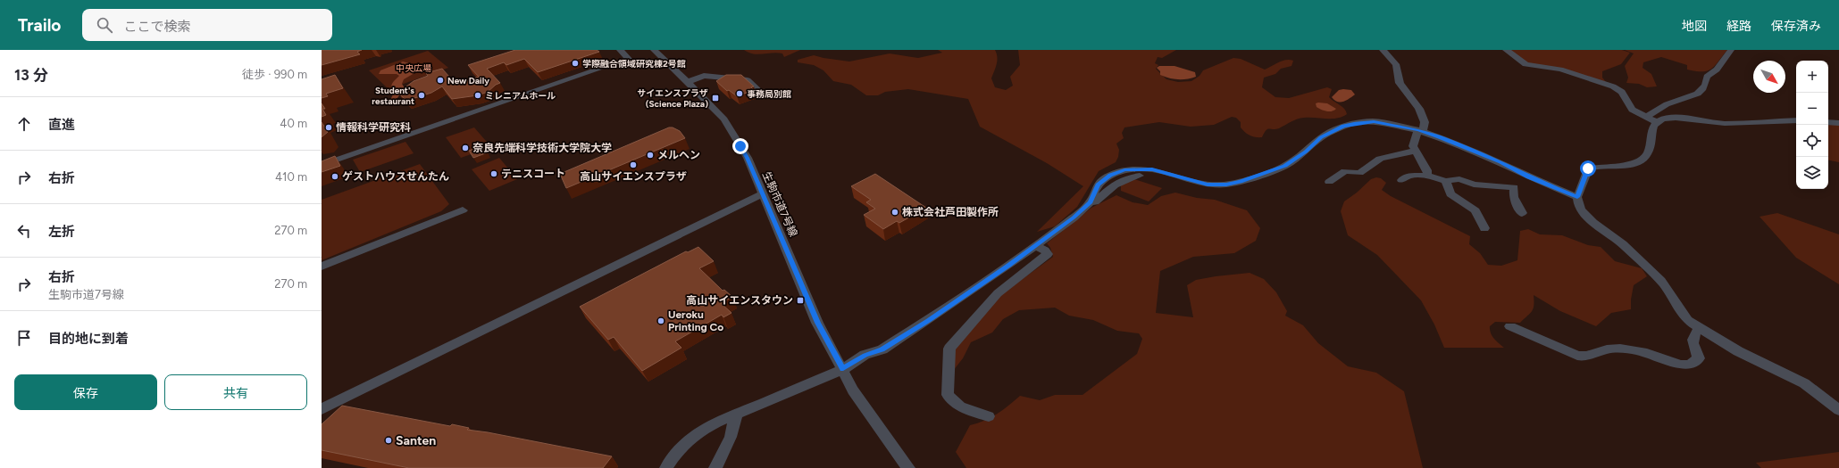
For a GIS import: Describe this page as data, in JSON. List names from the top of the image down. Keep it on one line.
{"streets":{"street":["生駒市道7号線"]},"parks":["中央広場"],"places":{"other":["学際融合領域研究棟2号館","New Daily","事務局別館","Student's restaurant","ミレニアムホール","情報科学研究科","奈良先端科学技術大学院大学","メルヘン","高山サイエンスプラザ","テニスコート","ゲストハウスせんたん","株式会社芦田製作所","Ueroku Printing Co","Santen"],"transit":["サイエンスプラザ (Science Plaza)","高山サイエンスタウン"]},"north":"bottom right","page":{"header":"Trailo","search":"ここで検索","nav":["地図","経路","保存済み"],"heading":["13 分","徒歩 · 990 m"],"map_buttons":["+","−"],"list":[["直進","40 m"],["右折","410 m"],["左折","270 m"],["右折","生駒市道7号線","270 m"],"目的地に到着"],"buttons":["保存","共有"]}}
